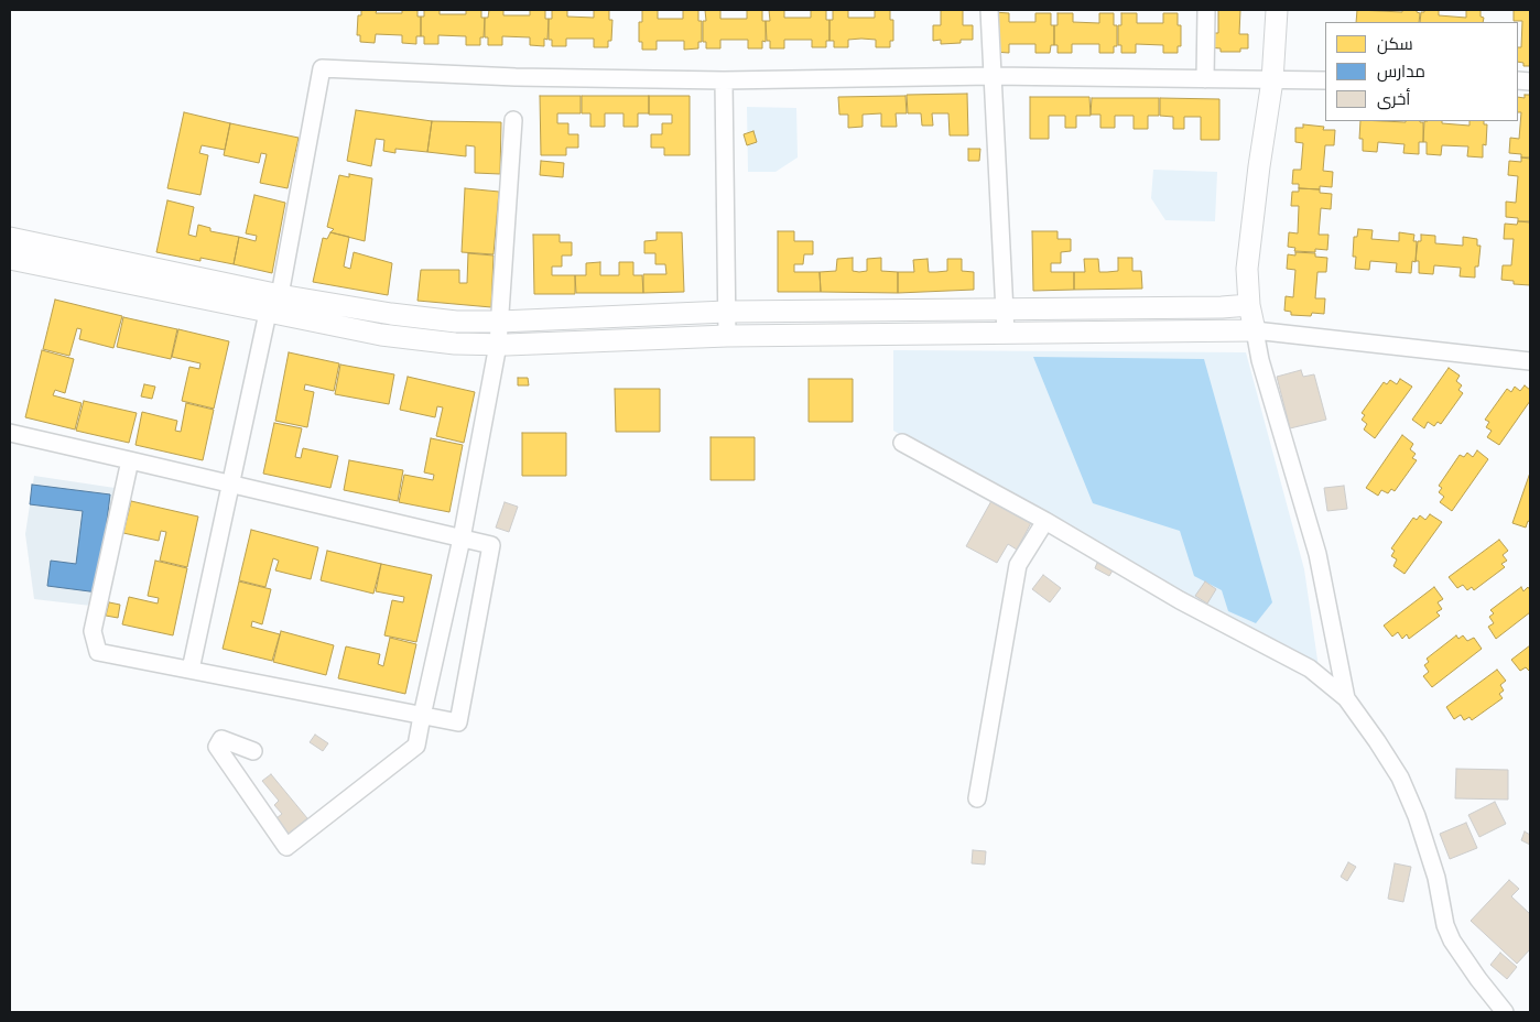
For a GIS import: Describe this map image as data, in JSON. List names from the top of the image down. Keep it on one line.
{"legend":["سكن","مدارس","أخرى"]}
